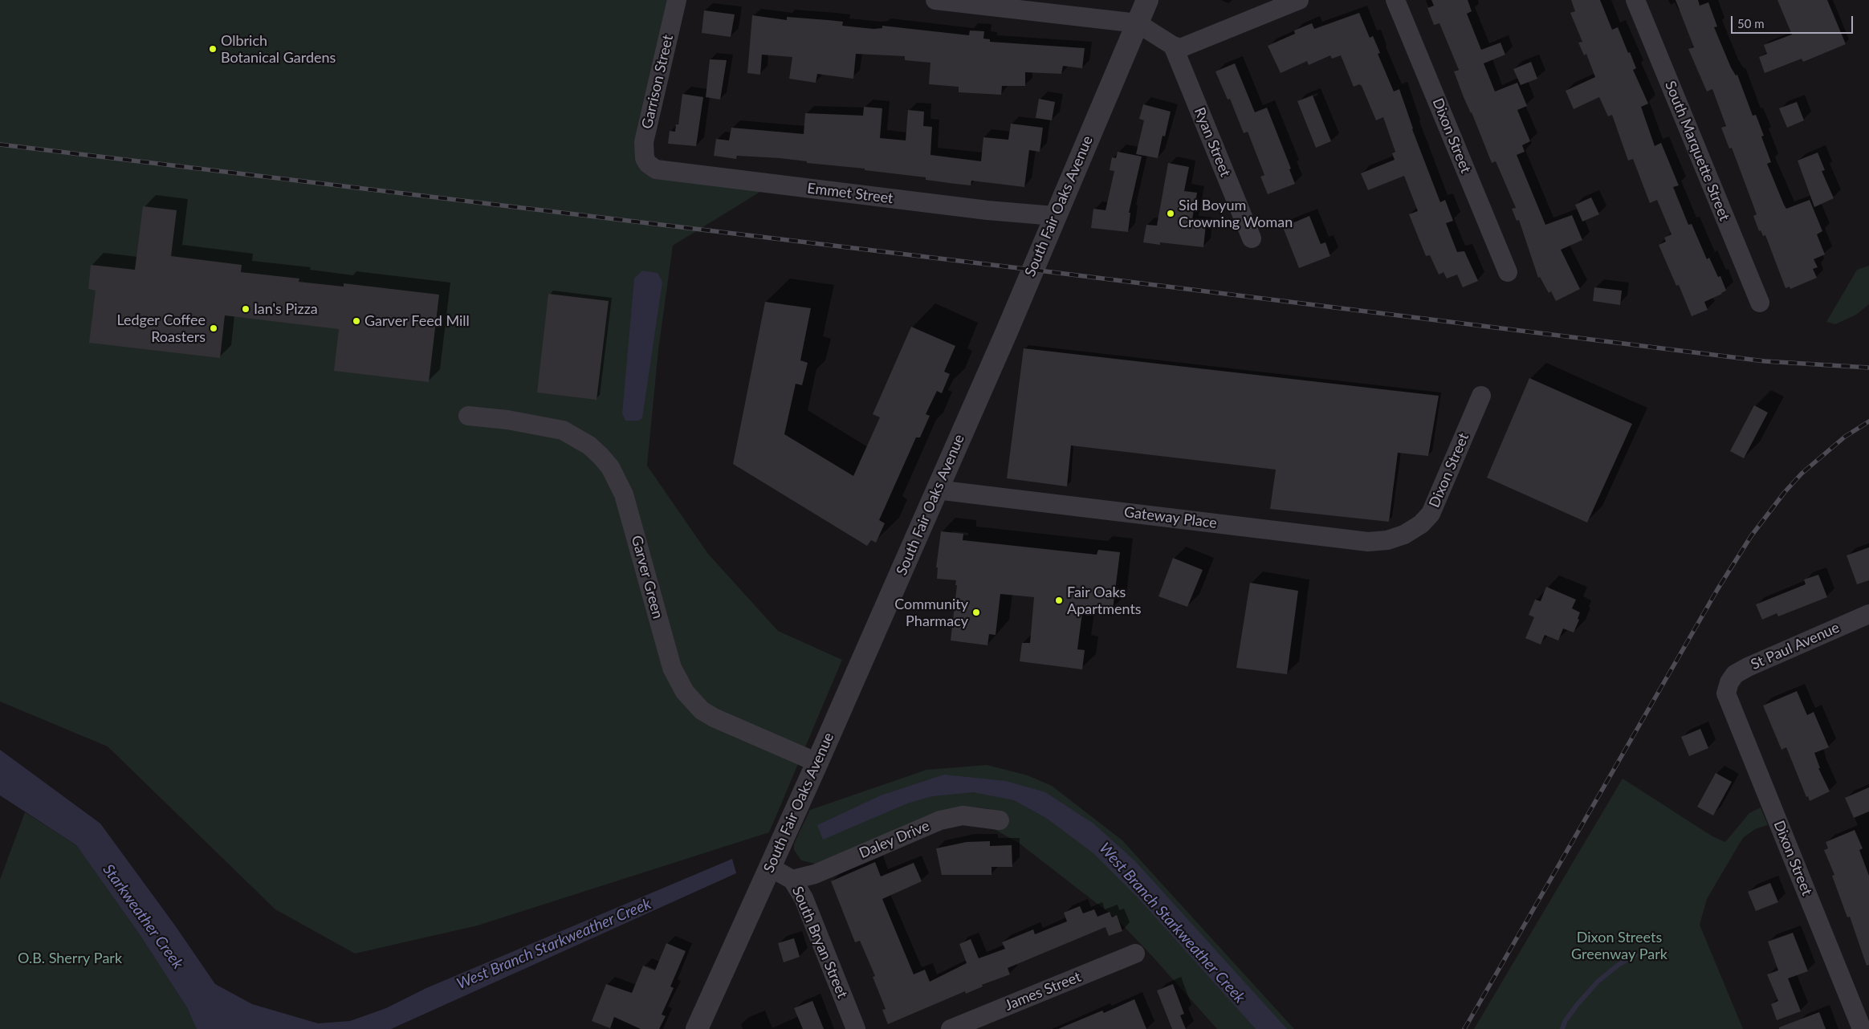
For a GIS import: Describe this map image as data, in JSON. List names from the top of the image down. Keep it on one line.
{"streets":{"street":["Garrison Street","Dixon Street","Ryan Street","South Marquette Street","Emmet Street","South Fair Oaks Avenue","Gateway Place","Garver Green","St Paul Avenue","Daley Drive","South Bryan Street","James Street"]},"crossings":[["Garrison Street","Emmet Street"],["Dixon Street","Gateway Place"],["Dixon Street","St Paul Avenue"],["Emmet Street","South Fair Oaks Avenue"],["South Fair Oaks Avenue","Gateway Place"],["South Fair Oaks Avenue","Garver Green"],["South Fair Oaks Avenue","South Bryan Street"],["Daley Drive","South Bryan Street"]],"water":["Starkweather Creek","West Branch Starkweather Creek"],"parks":["Dixon Streets Greenway Park","O.B. Sherry Park"],"places":["Olbrich Botanical Gardens","Sid Boyum Crowning Woman","Ian's Pizza","Garver Feed Mill","Ledger Coffee Roasters","Fair Oaks Apartments","Community Pharmacy"],"scale_bar":"50 m"}
